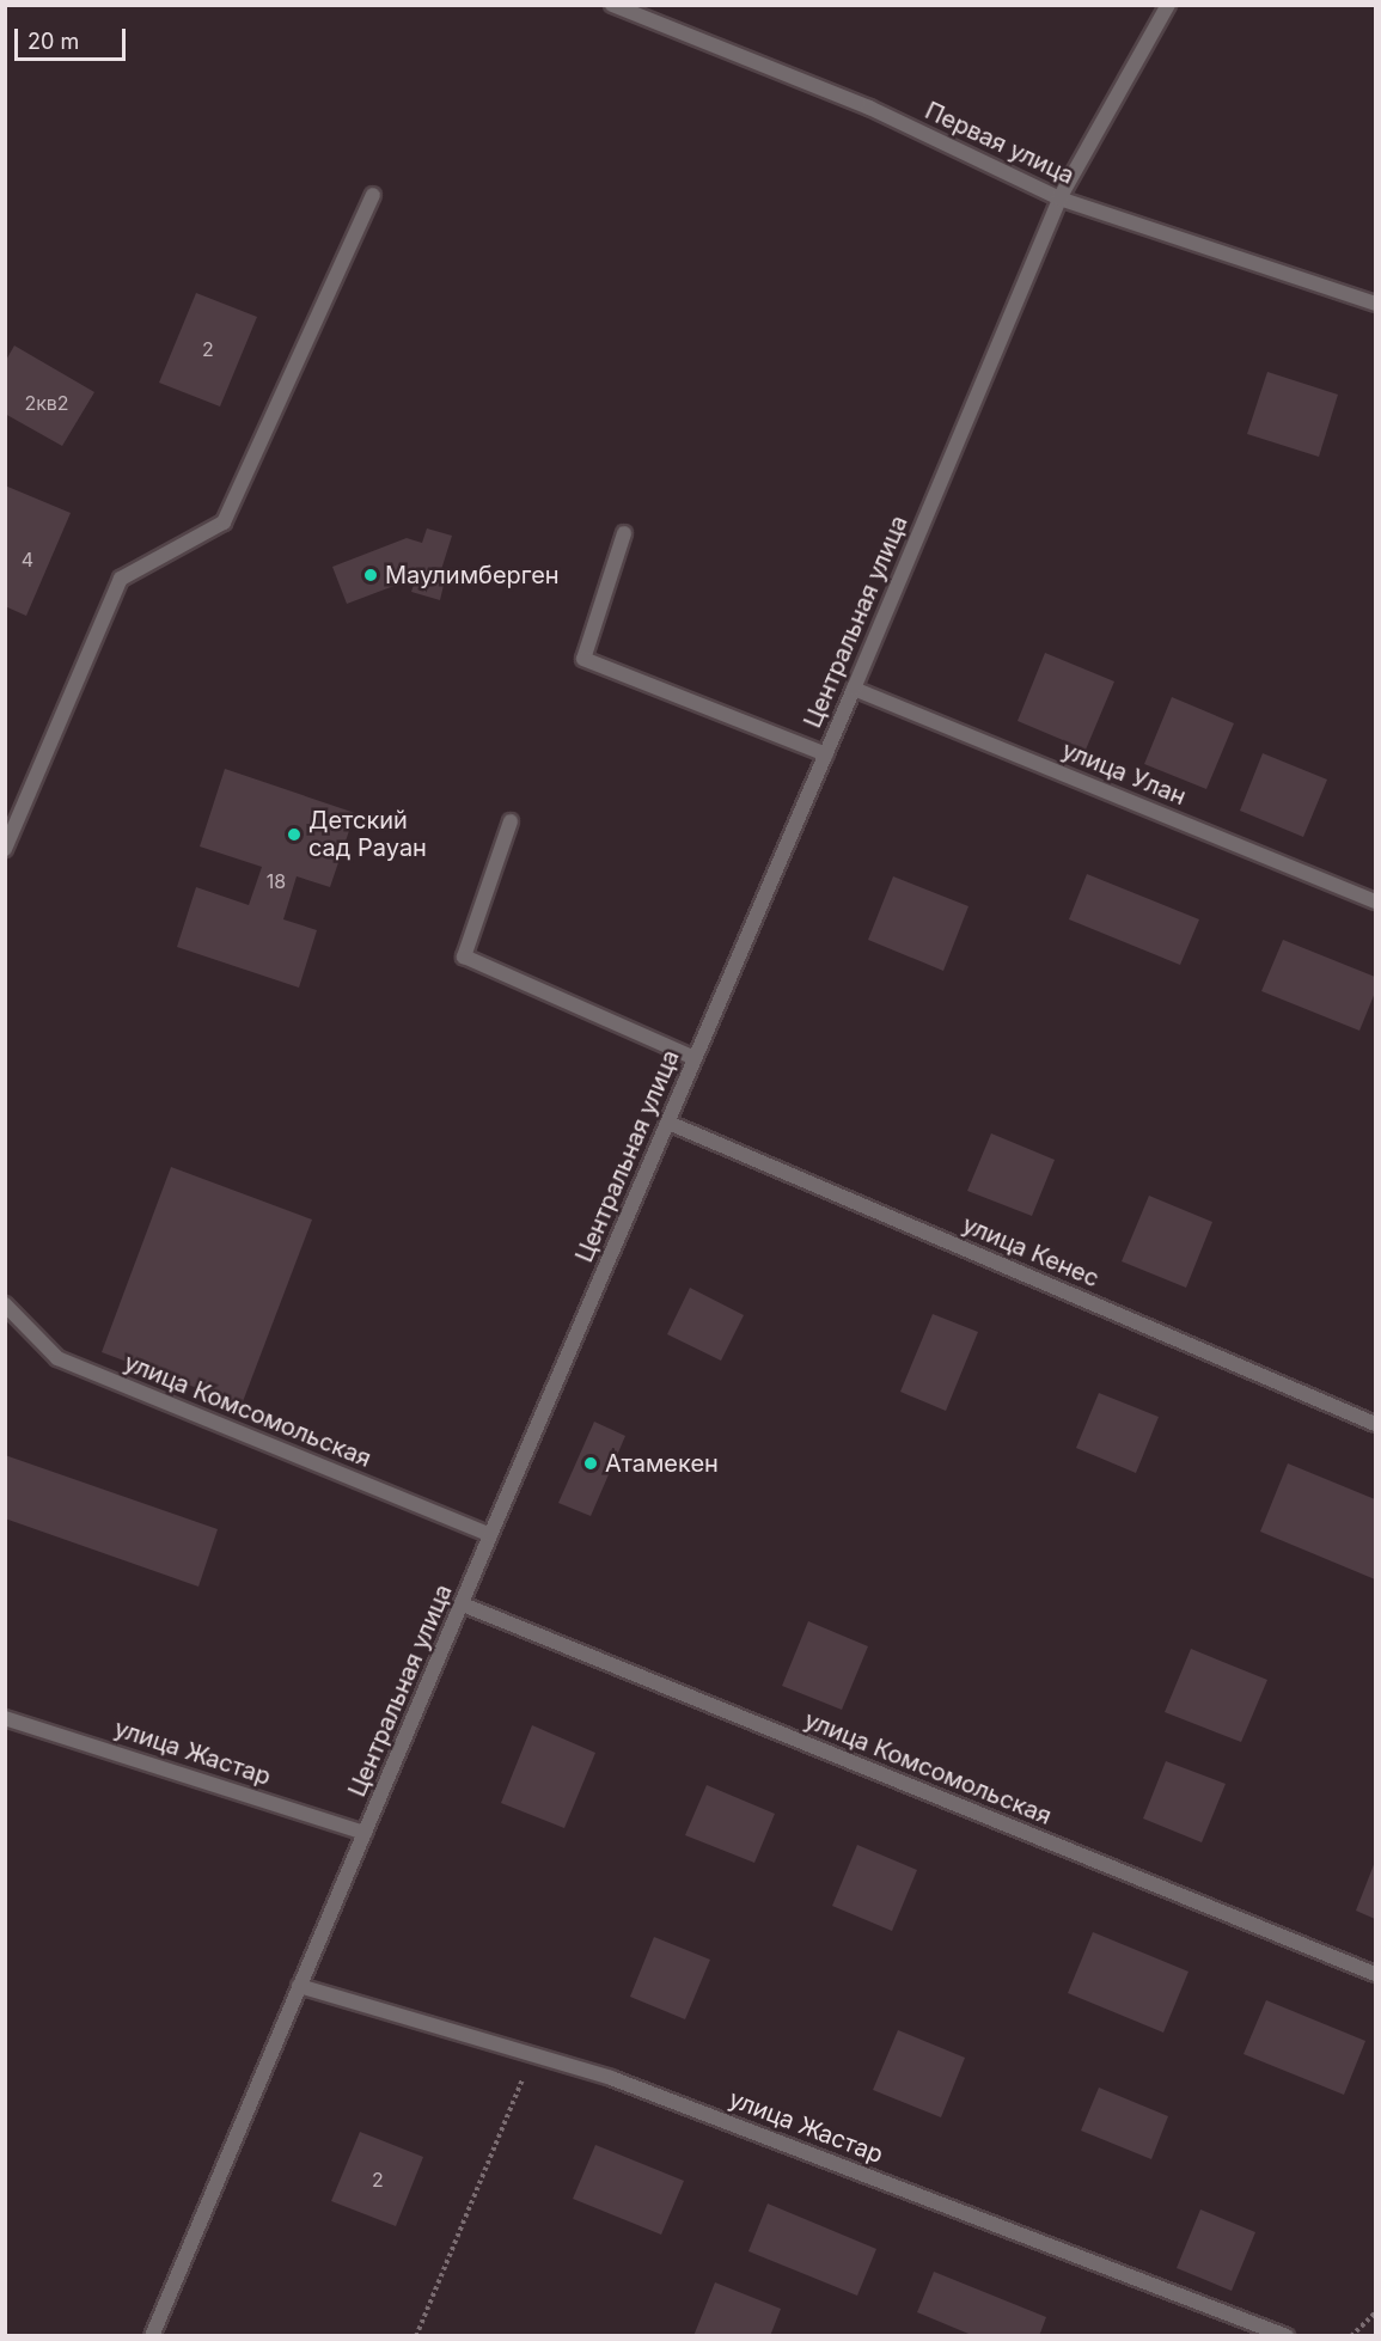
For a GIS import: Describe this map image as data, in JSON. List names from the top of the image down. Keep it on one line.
{"streets":{"street":["Первая улица","Центральная улица","улица Улан","улица Кенес","улица Комсомольская","улица Жастар"]},"crossings":[["Первая улица","Центральная улица"],["Центральная улица","улица Улан"],["Центральная улица","улица Кенес"],["Центральная улица","улица Комсомольская"],["Центральная улица","улица Жастар"]],"places":["Маулимберген","Детский сад Рауан","Атамекен"],"house_numbers":["2","2кв2","4","18","2"],"scale_bar":"20 m"}
